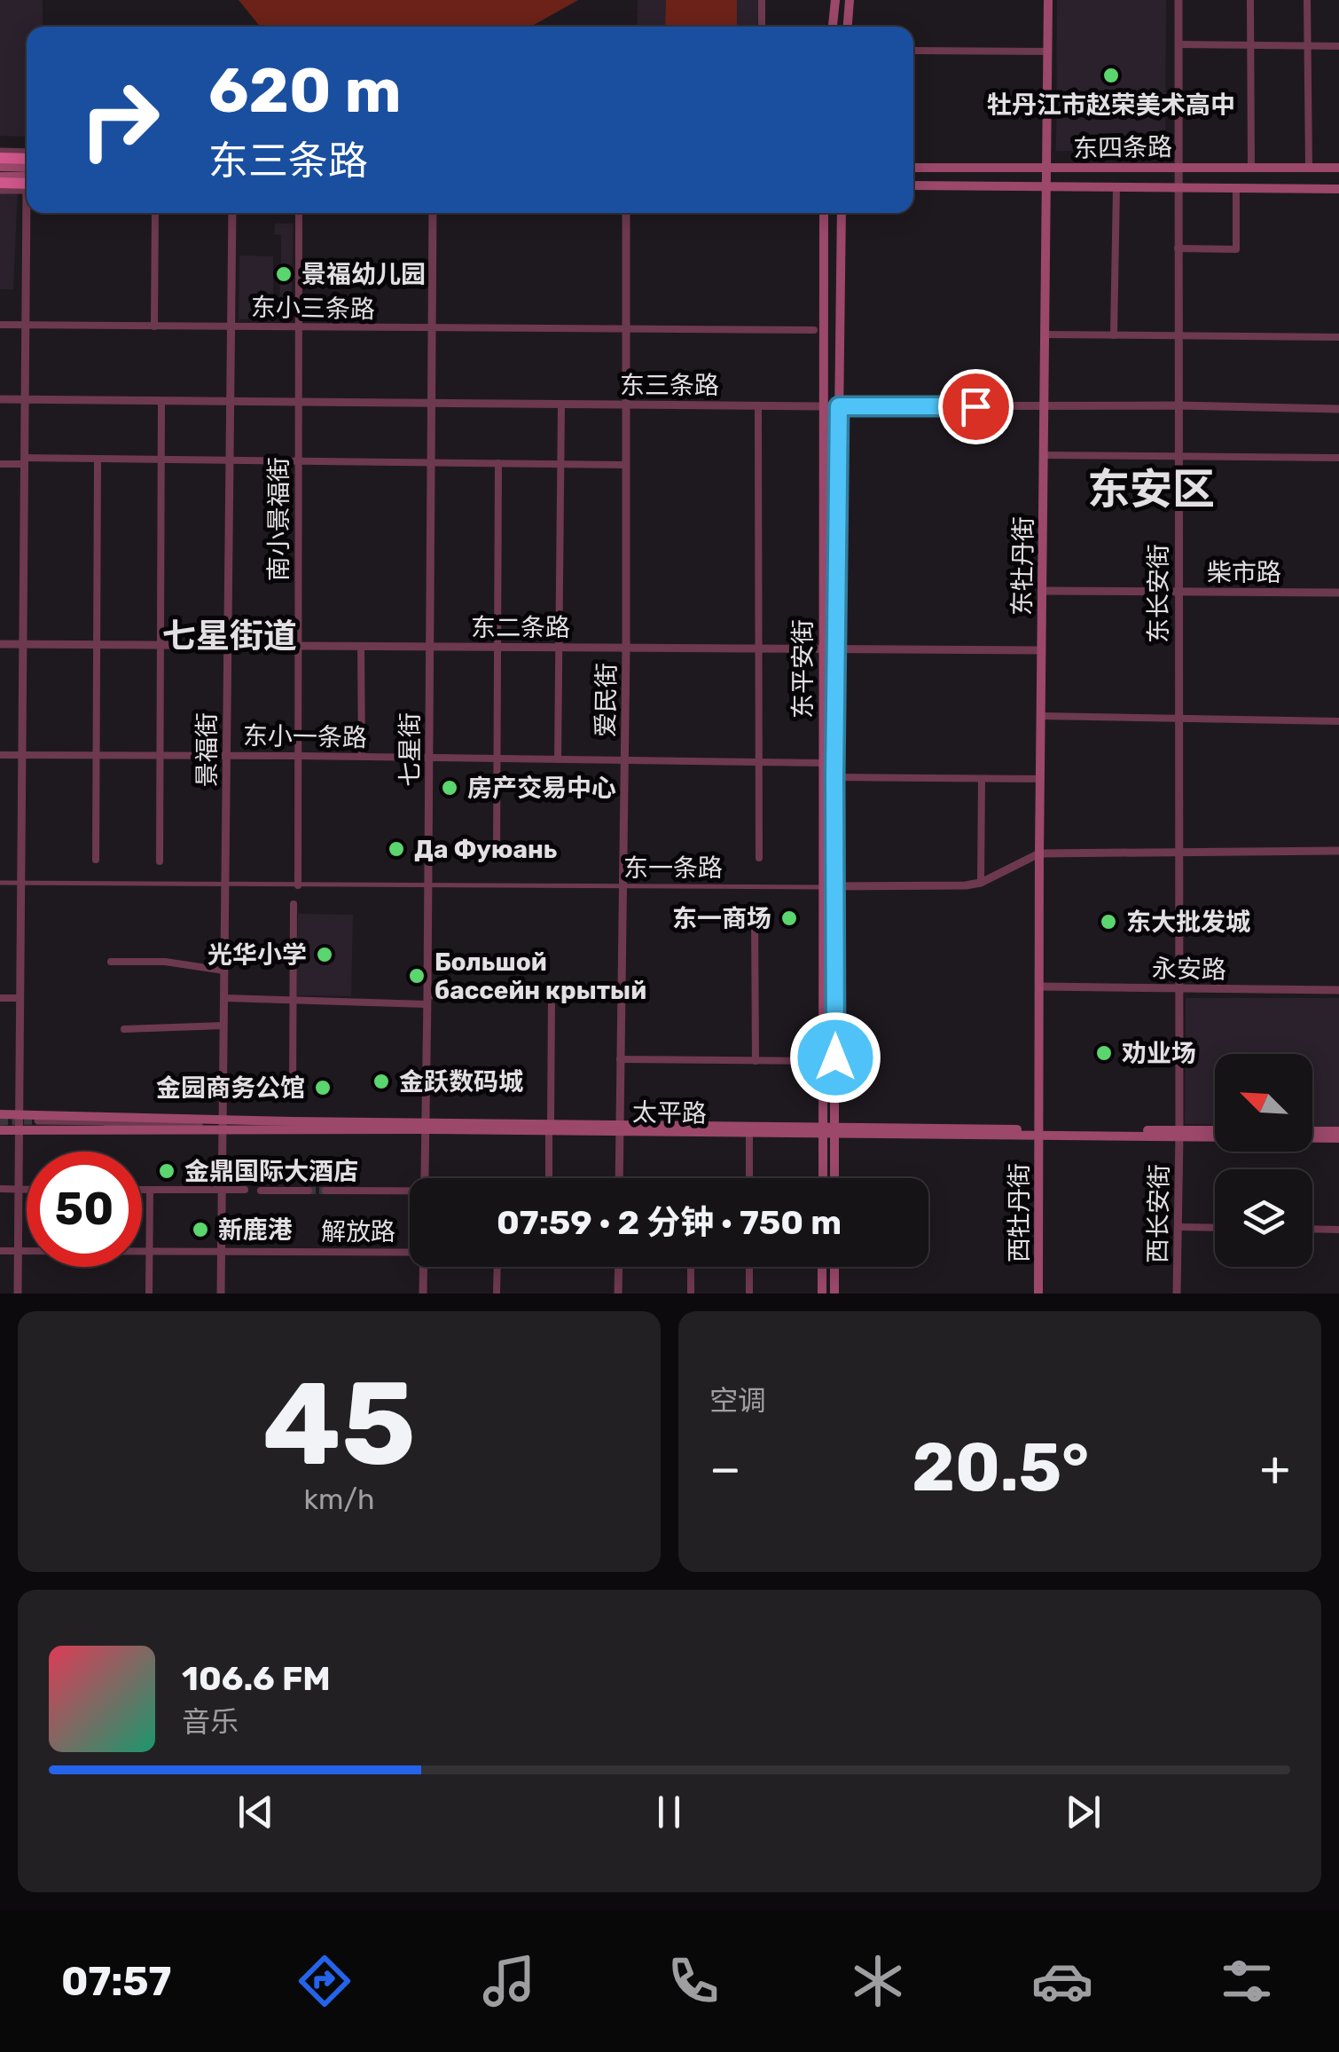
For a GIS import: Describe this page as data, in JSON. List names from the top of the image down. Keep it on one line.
{"streets":{"main road":["东四条路","东牡丹街","东平安街","太平路","西牡丹街"],"street":["东小三条路","东三条路","南小景福街","柴市路","东长安街","东二条路","爱民街","东小一条路","景福街","七星街","东一条路","永安路","西长安街","解放路"]},"crossings":[["东四条路","东牡丹街"],["东四条路","东长安街"],["东小三条路","南小景福街"],["东小三条路","爱民街"],["东小三条路","景福街"],["东小三条路","七星街"],["东三条路","南小景福街"],["东三条路","东牡丹街"],["东三条路","东长安街"],["东三条路","东平安街"],["东三条路","爱民街"],["东三条路","景福街"],["东三条路","七星街"],["南小景福街","东二条路"],["南小景福街","东小一条路"],["南小景福街","东一条路"],["东牡丹街","柴市路"],["东牡丹街","东二条路"],["东牡丹街","东一条路"],["东牡丹街","永安路"],["东牡丹街","太平路"],["东牡丹街","西牡丹街"],["柴市路","东长安街"],["东长安街","东一条路"],["东长安街","永安路"],["东长安街","太平路"],["东长安街","西长安街"],["东二条路","东平安街"],["东二条路","爱民街"],["东二条路","景福街"],["东二条路","七星街"],["东平安街","东小一条路"],["东平安街","东一条路"],["东平安街","太平路"],["爱民街","东小一条路"],["爱民街","东一条路"],["爱民街","太平路"],["东小一条路","景福街"],["东小一条路","七星街"],["景福街","东一条路"],["景福街","太平路"],["景福街","解放路"],["七星街","东一条路"],["七星街","太平路"],["太平路","西牡丹街"],["太平路","西长安街"]],"districts":["东安区","七星街道"],"places":["牡丹江市赵荣美术高中","景福幼儿园","房产交易中心","Да Фуюань","东一商场","东大批发城","光华小学","Большой бассейн крытый","劝业场","金跃数码城","金园商务公馆","金鼎国际大酒店","新鹿港"],"north":"top left","page":{"turn":["620 m","东三条路"],"limit":"50","trip":"07:59 · 2 分钟 · 750 m","tile":[["45","km/h"],"空调"],"heat":["−","20.5°","+"],"song":["106.6 FM","音乐"],"tabs":"07:57"}}
